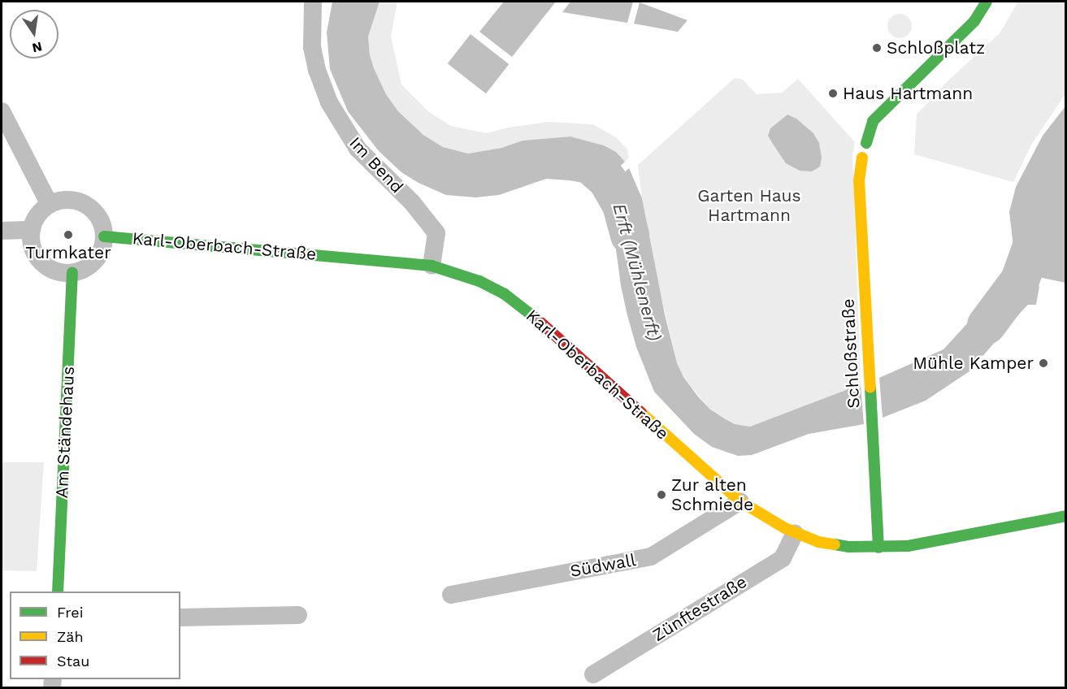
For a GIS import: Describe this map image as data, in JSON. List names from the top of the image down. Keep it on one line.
{"streets":{"street":["Im Bend","Karl-Oberbach-Straße","Schloßstraße","Am Ständehaus","Südwall","Zünftestraße"]},"crossings":[["Im Bend","Karl-Oberbach-Straße"],["Karl-Oberbach-Straße","Schloßstraße"],["Karl-Oberbach-Straße","Am Ständehaus"],["Karl-Oberbach-Straße","Südwall"],["Karl-Oberbach-Straße","Zünftestraße"]],"water":["Erft (Mühlenerft)"],"parks":["Garten Haus Hartmann"],"places":["Schloßplatz","Haus Hartmann","Turmkater","Mühle Kamper","Zur alten Schmiede"],"legend":["Frei","Zäh","Stau"],"north":"bottom"}
